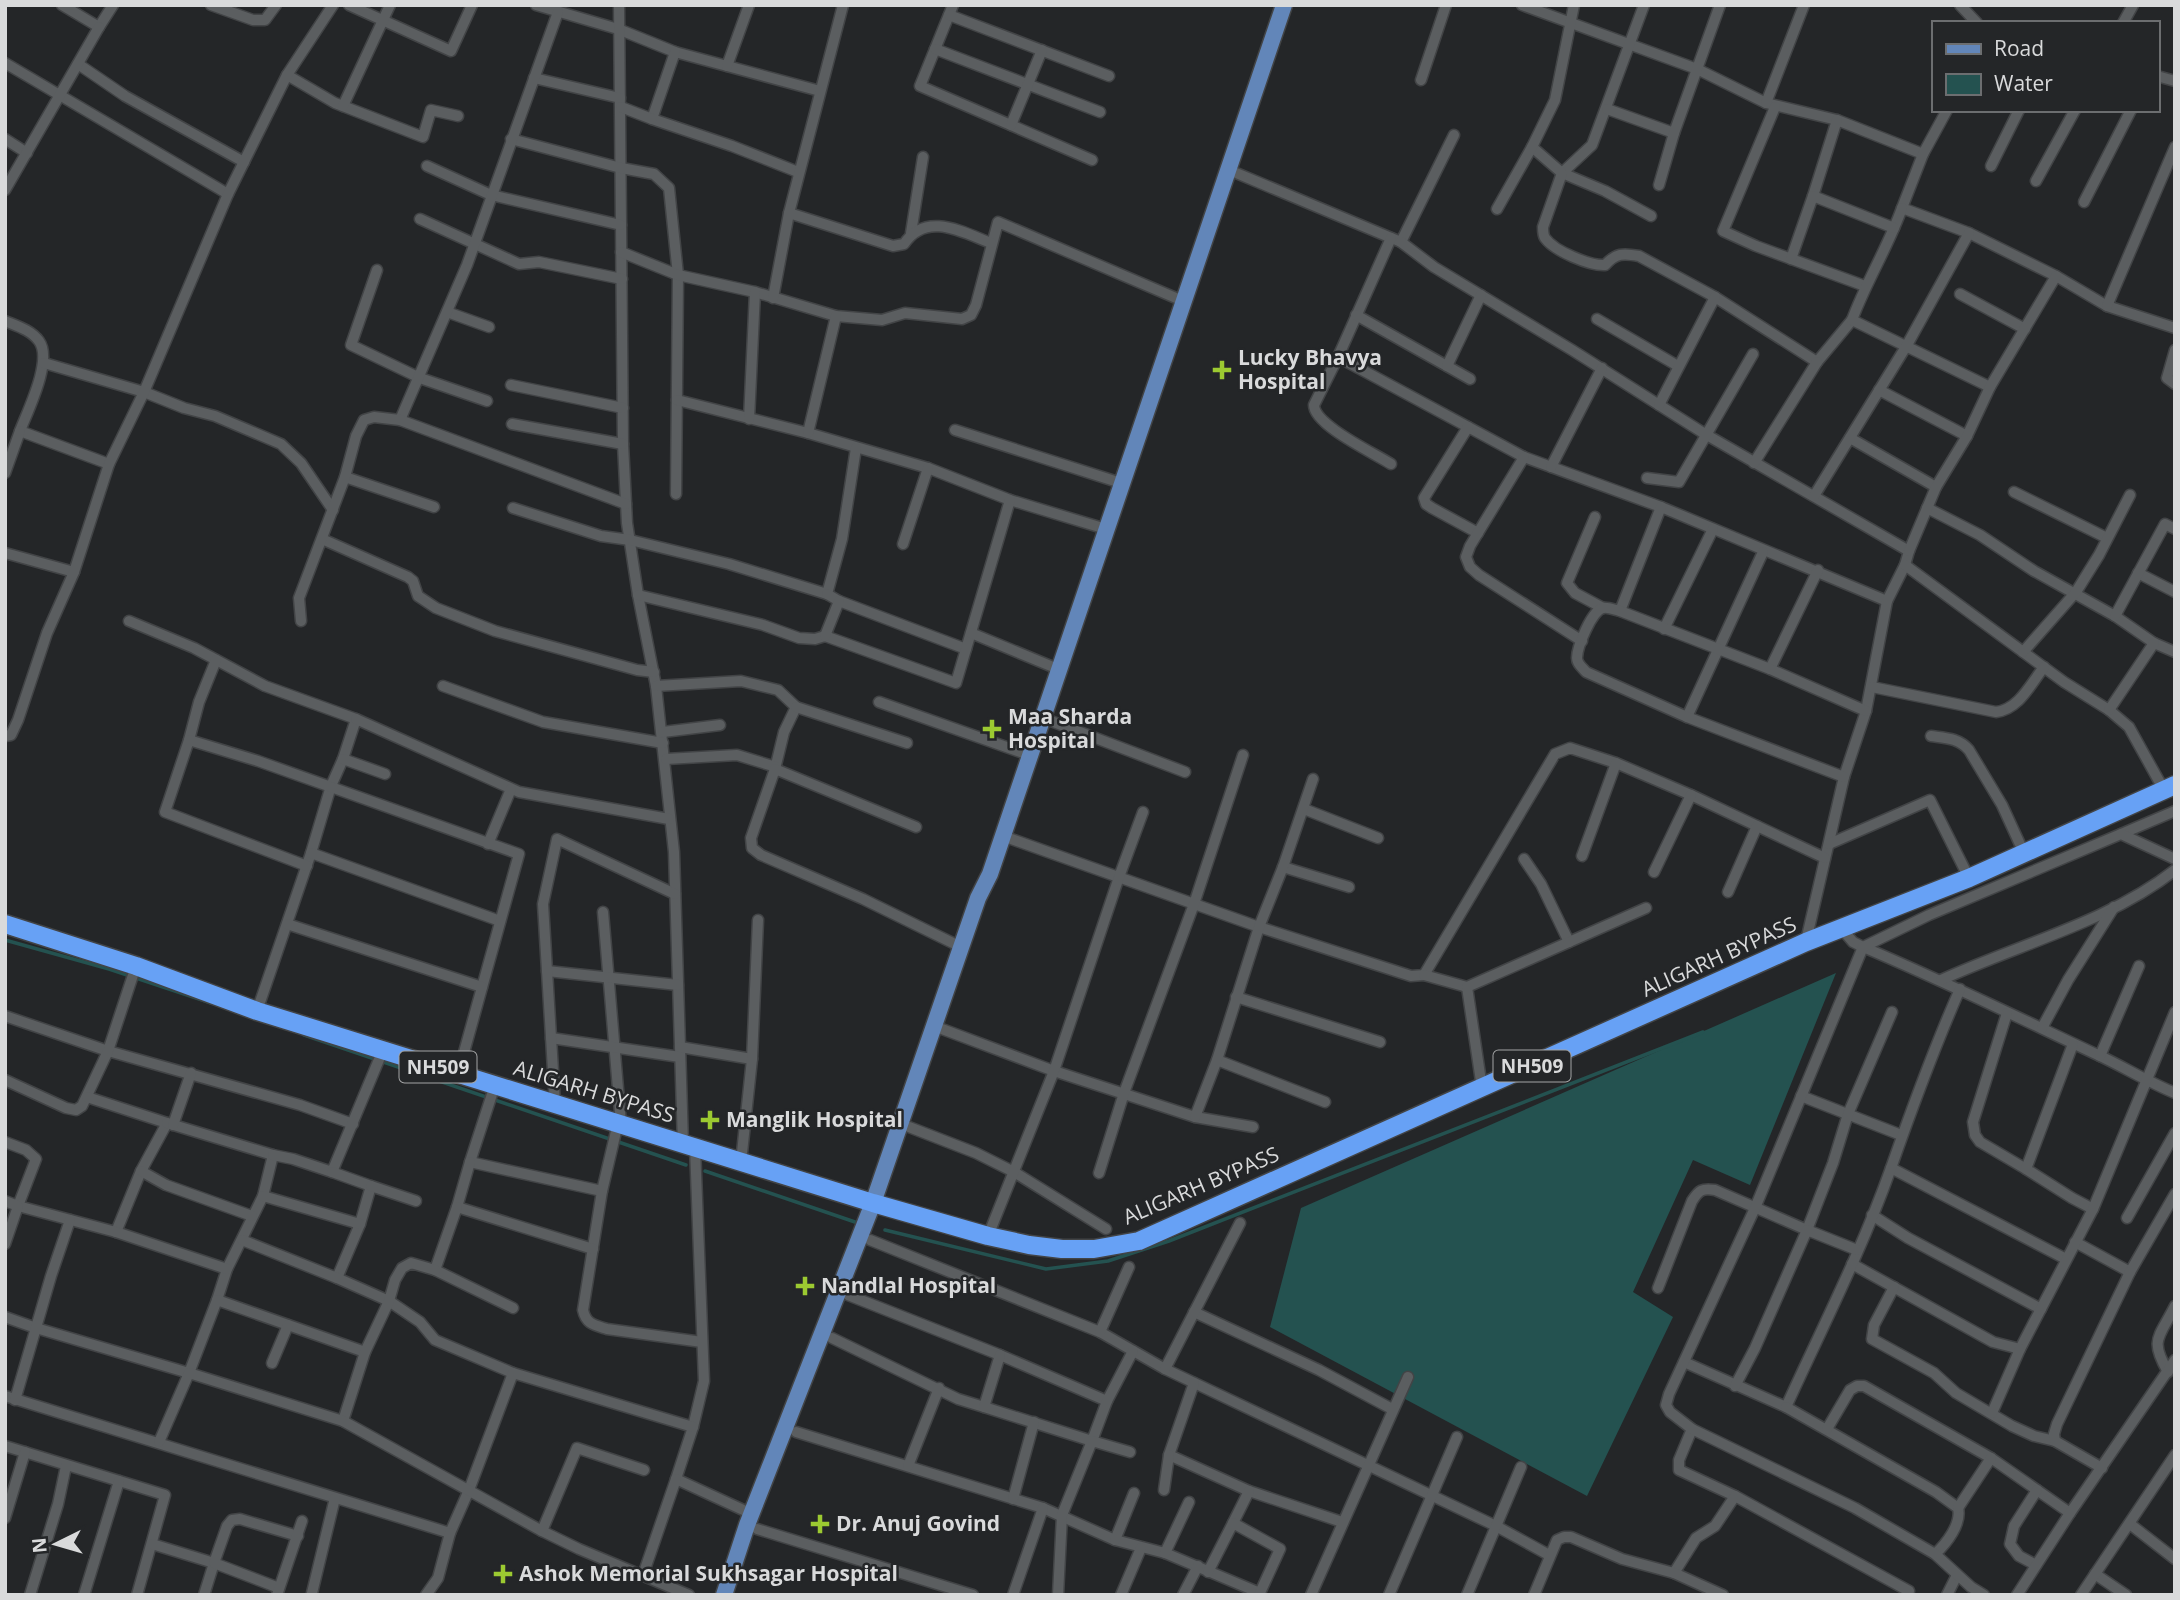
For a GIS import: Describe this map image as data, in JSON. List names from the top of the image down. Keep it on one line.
{"streets":{"highway":["ALIGARH BYPASS","NH509"]},"places":{"health":["Lucky Bhavya Hospital","Maa Sharda Hospital","Manglik Hospital","Nandlal Hospital","Dr. Anuj Govind","Ashok Memorial Sukhsagar Hospital"]},"legend":["Road","Water"],"north":"left"}
